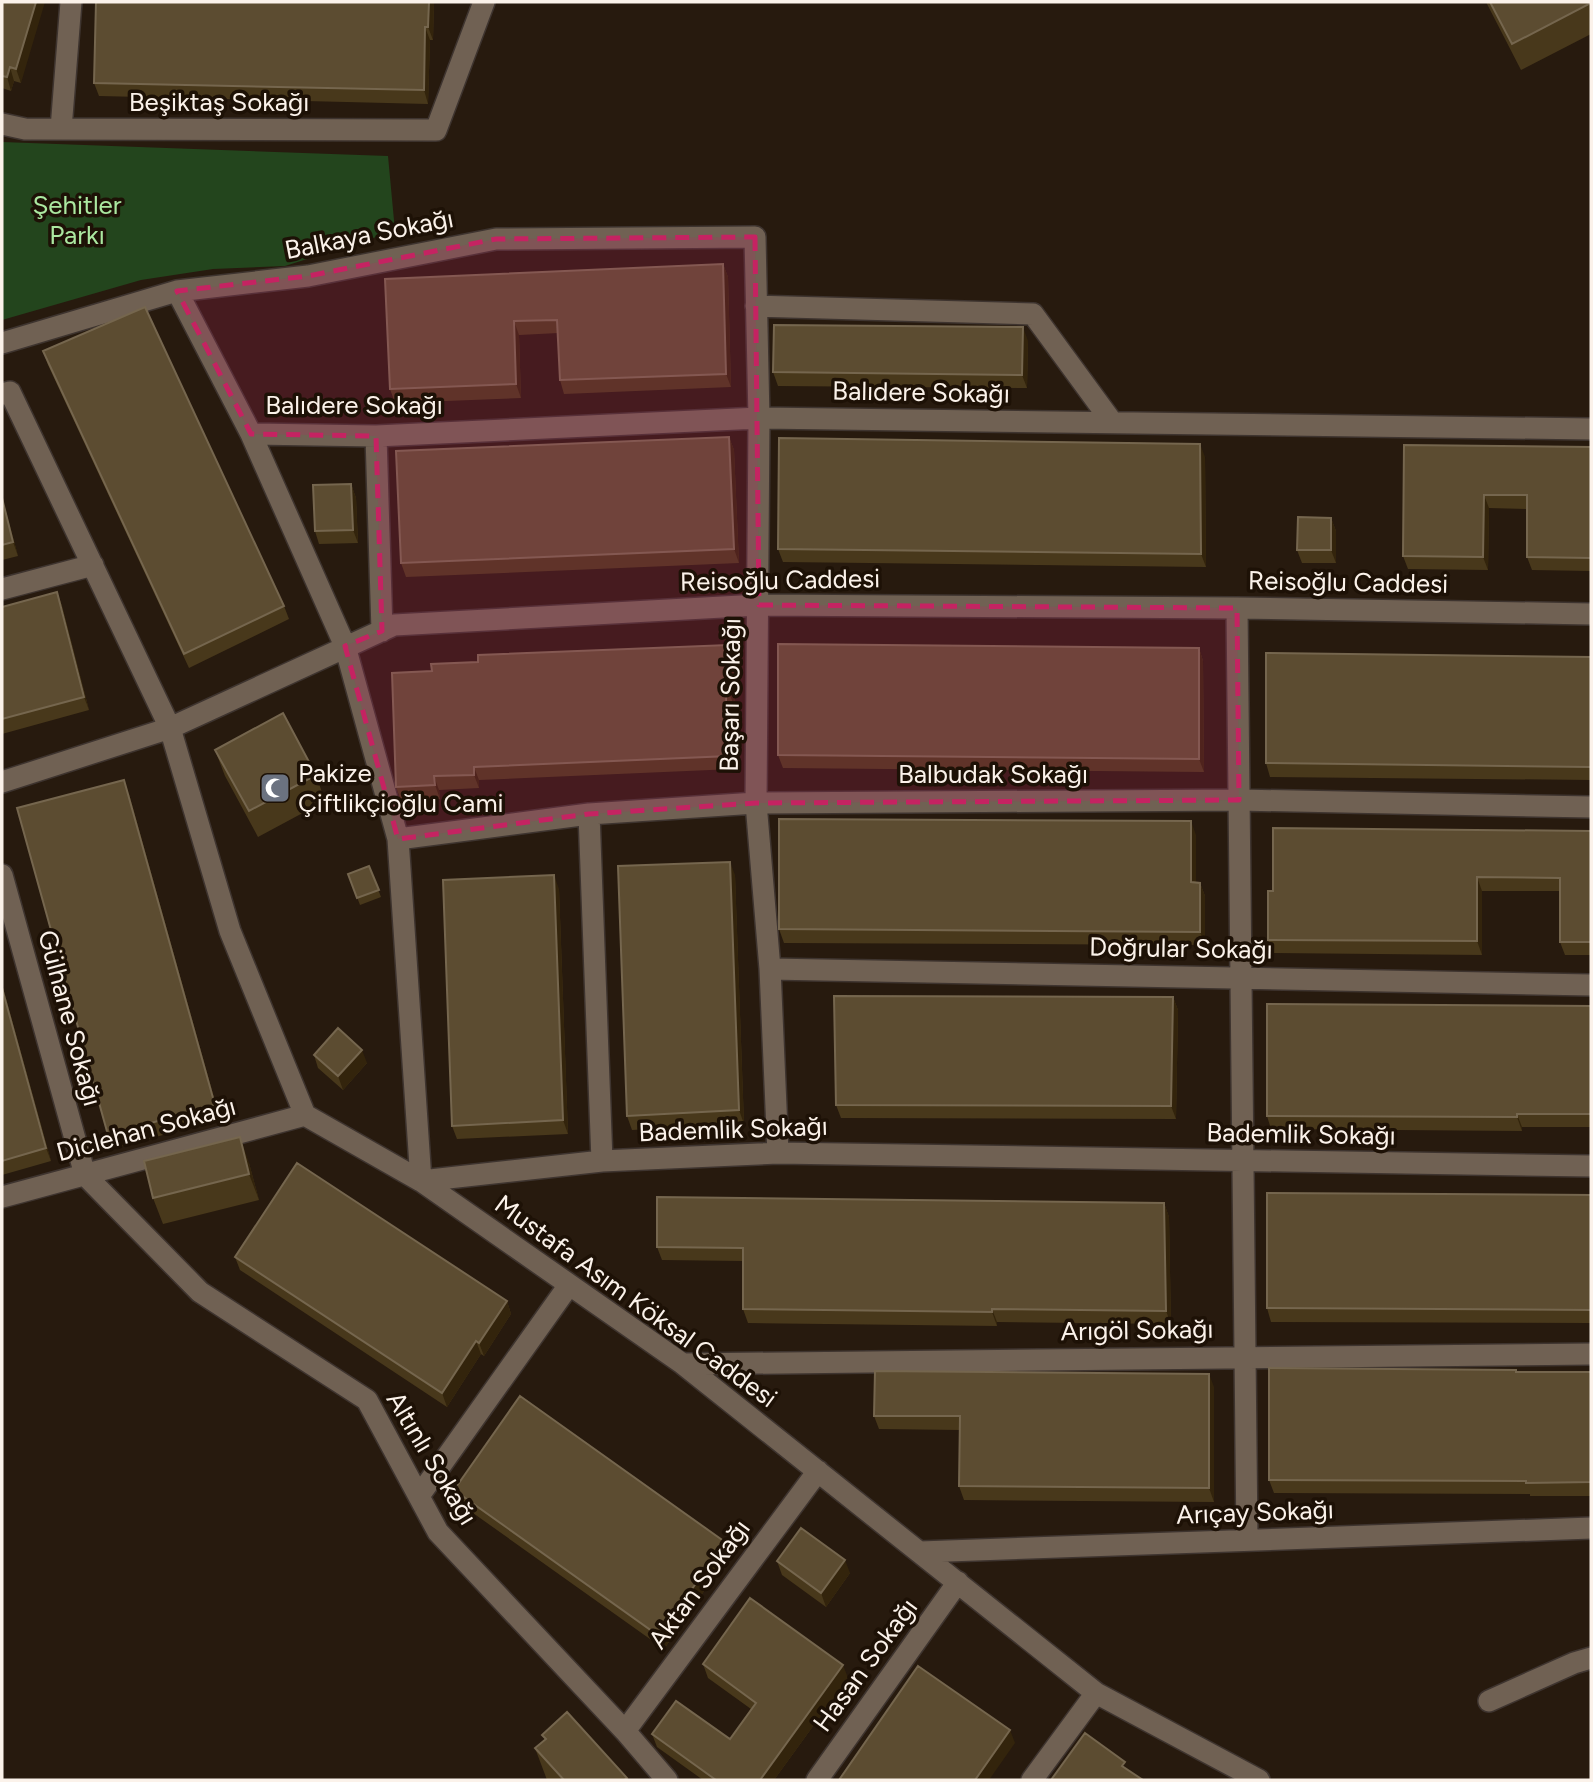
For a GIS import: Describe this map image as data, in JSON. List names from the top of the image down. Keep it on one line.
{"streets":{"street":["Beşiktaş Sokağı","Balkaya Sokağı","Balıdere Sokağı","Reisoğlu Caddesi","Başarı Sokağı","Balbudak Sokağı","Doğrular Sokağı","Gülhane Sokağı","Diclehan Sokağı","Bademlik Sokağı","Mustafa Asım Köksal Caddesi","Arıgöl Sokağı","Altınlı Sokağı","Arıçay Sokağı","Aktan Sokağı","Hasan Sokağı"]},"crossings":[["Balkaya Sokağı","Başarı Sokağı"],["Balıdere Sokağı","Başarı Sokağı"],["Reisoğlu Caddesi","Başarı Sokağı"],["Başarı Sokağı","Balbudak Sokağı"],["Başarı Sokağı","Doğrular Sokağı"],["Başarı Sokağı","Bademlik Sokağı"],["Gülhane Sokağı","Diclehan Sokağı"],["Gülhane Sokağı","Altınlı Sokağı"],["Diclehan Sokağı","Mustafa Asım Köksal Caddesi"],["Diclehan Sokağı","Altınlı Sokağı"],["Bademlik Sokağı","Mustafa Asım Köksal Caddesi"],["Mustafa Asım Köksal Caddesi","Arıgöl Sokağı"],["Mustafa Asım Köksal Caddesi","Arıçay Sokağı"],["Mustafa Asım Köksal Caddesi","Aktan Sokağı"],["Mustafa Asım Köksal Caddesi","Hasan Sokağı"],["Altınlı Sokağı","Aktan Sokağı"]],"parks":["Şehitler Parkı"],"places":{"mosque":["Pakize Çiftlikçioğlu Cami"]}}
